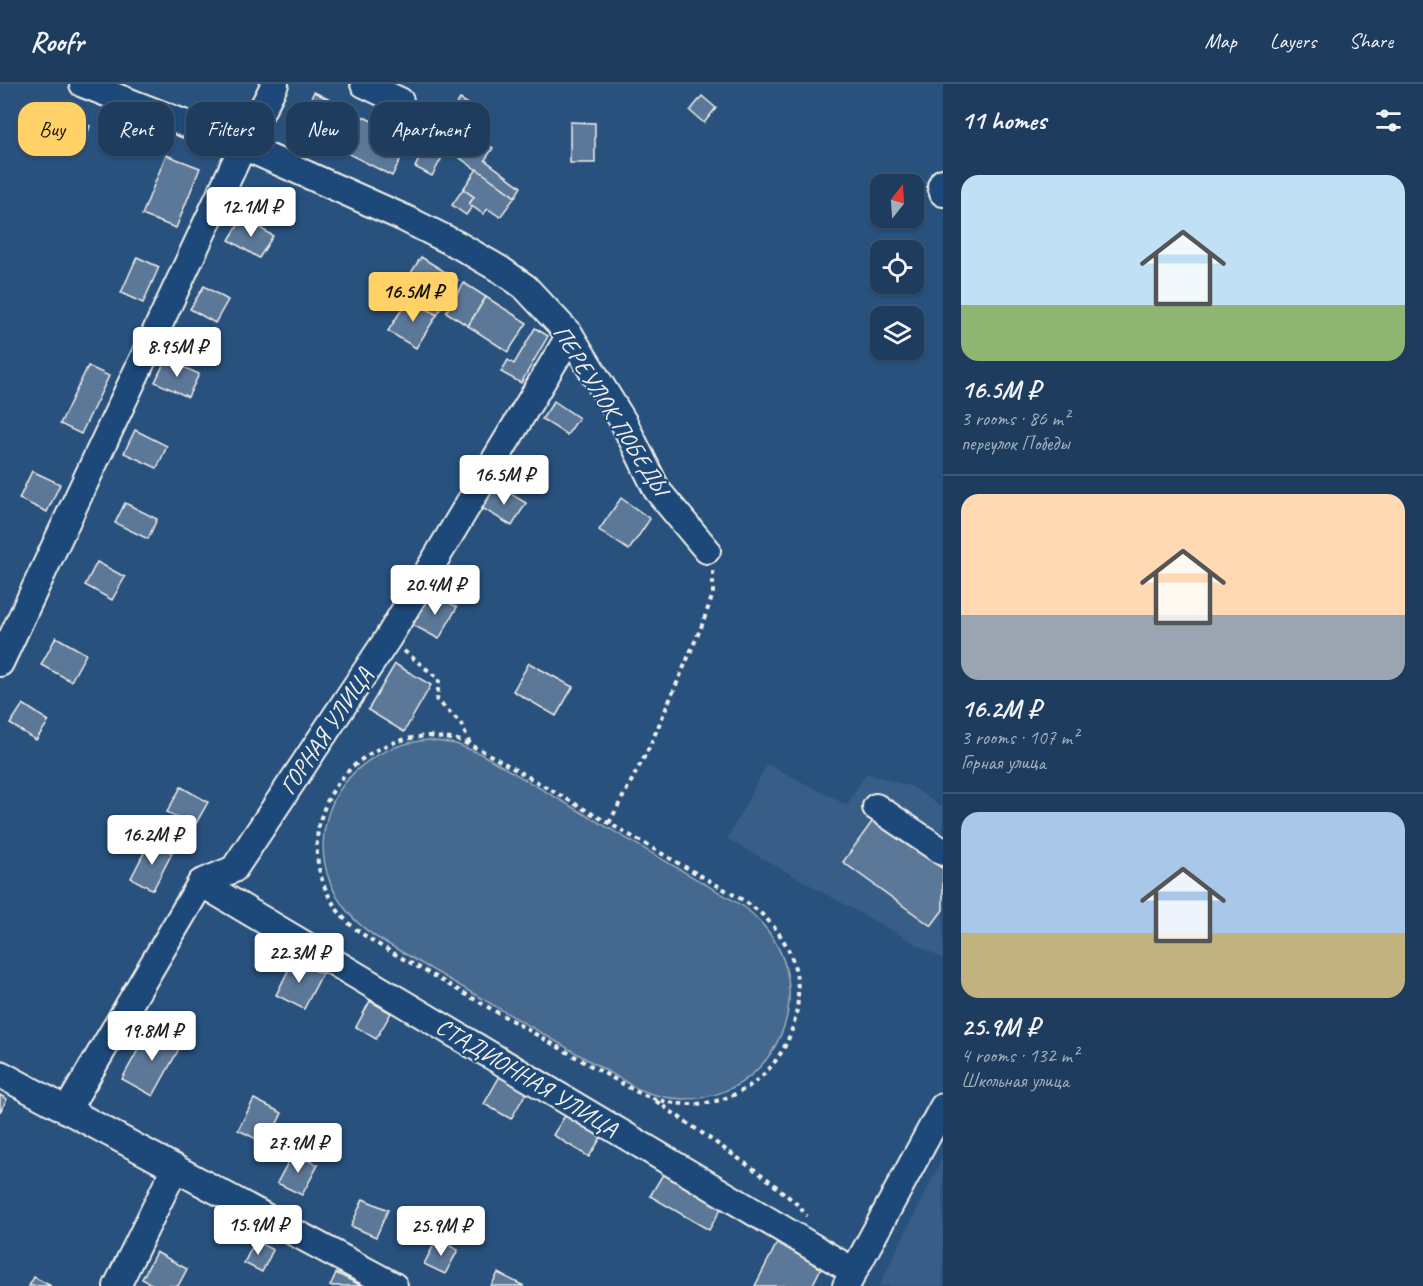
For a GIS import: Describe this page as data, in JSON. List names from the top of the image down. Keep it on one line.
{"streets":{"street":["ПЕРЕУЛОК ПОБЕДЫ","ГОРНАЯ УЛИЦА","СТАДИОННАЯ УЛИЦА"]},"crossings":[["ПЕРЕУЛОК ПОБЕДЫ","ГОРНАЯ УЛИЦА"],["ГОРНАЯ УЛИЦА","СТАДИОННАЯ УЛИЦА"]],"north":"top","page":{"header":"Roofr","nav":["Map","Layers","Share"],"heading":"11 homes","chip":["Buy","Rent","Filters","New","Apartment"],"list":[{"name":"16.5M ₽","note":"3 rooms · 86 m² · переулок Победы"},{"name":"16.2M ₽","note":"3 rooms · 107 m² · Горная улица"},{"name":"25.9M ₽","note":"4 rooms · 132 m² · Школьная улица"}],"price":["12.1M ₽","16.5M ₽","8.95M ₽","16.5M ₽","20.4M ₽","16.2M ₽","22.3M ₽","19.8M ₽","27.9M ₽","15.9M ₽","25.9M ₽"]}}
